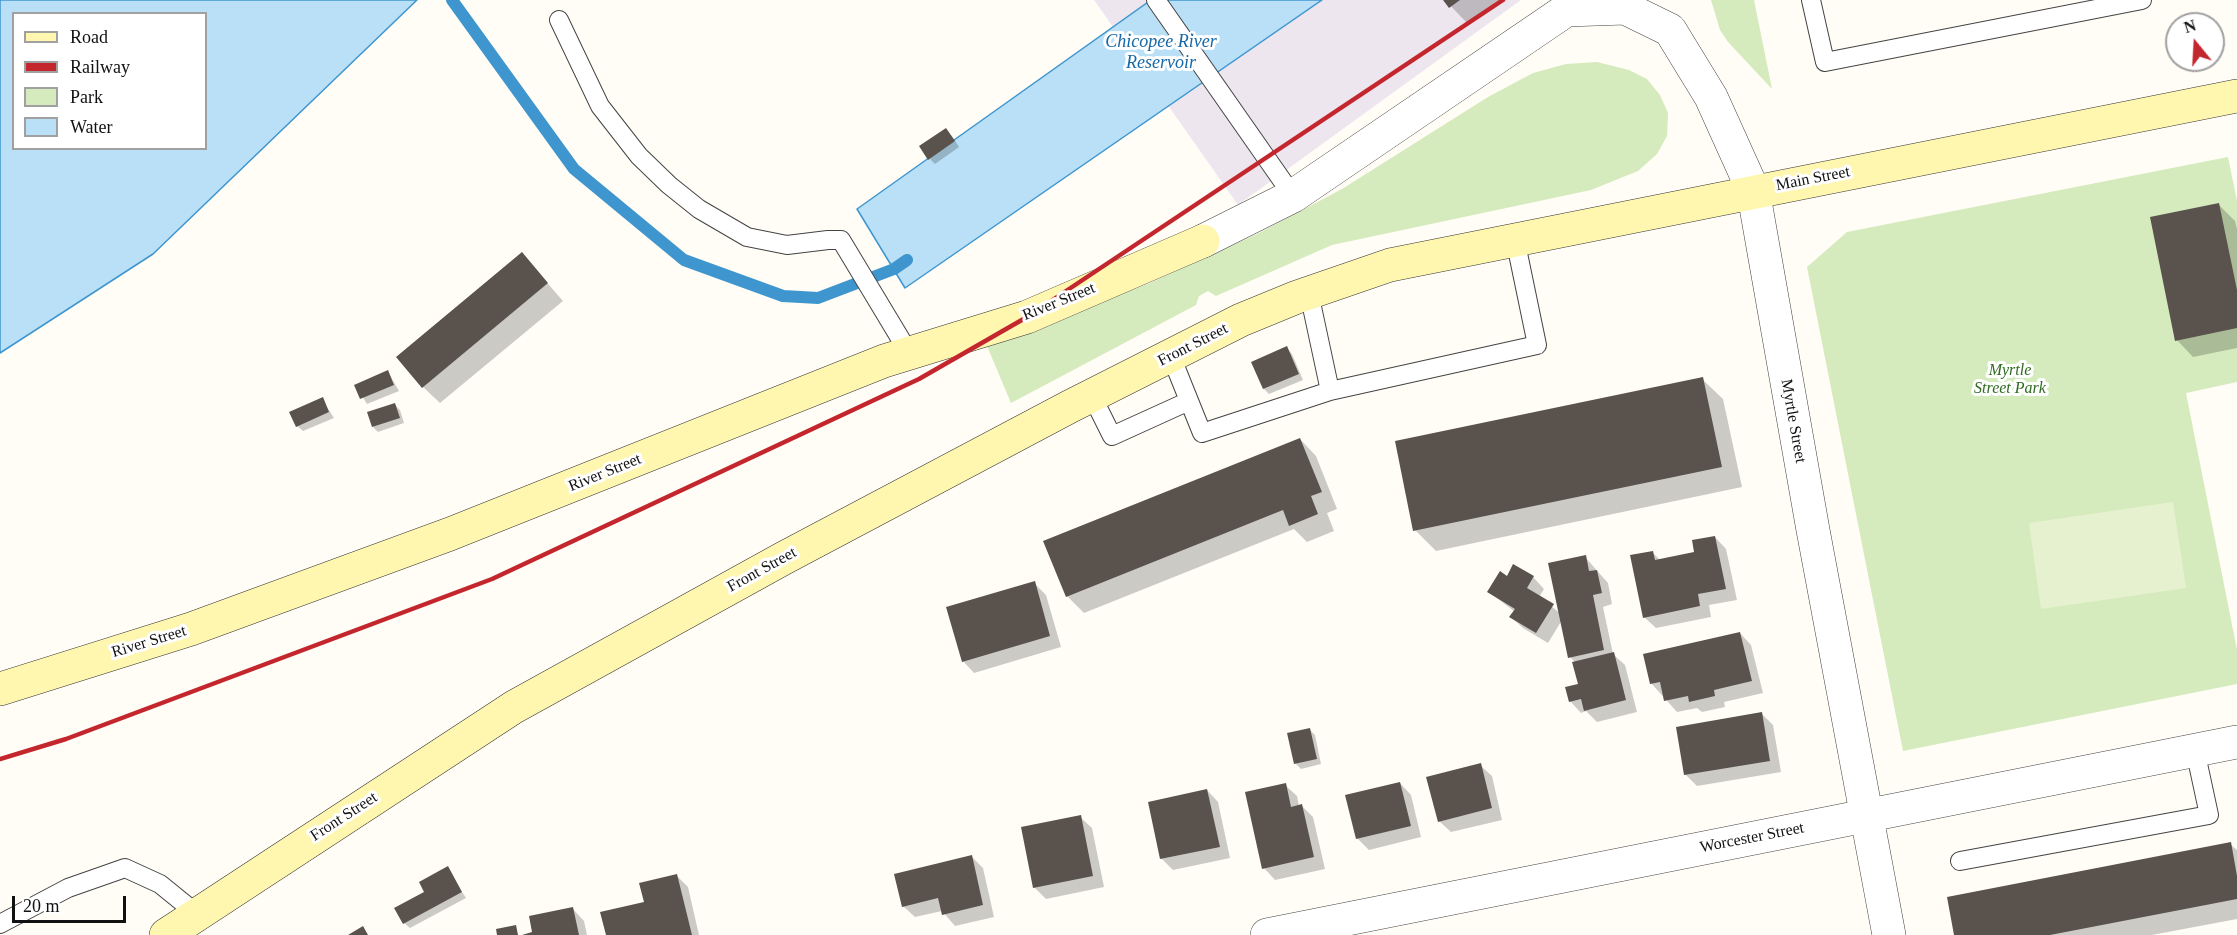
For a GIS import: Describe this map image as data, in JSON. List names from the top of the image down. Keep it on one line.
{"streets":{"main road":["Main Street","River Street","Front Street"],"street":["Myrtle Street","Worcester Street"]},"crossings":[["Main Street","Front Street"],["Main Street","Myrtle Street"],["Myrtle Street","Worcester Street"]],"water":["Chicopee River Reservoir"],"parks":["Myrtle Street Park"],"legend":["Road","Railway","Park","Water"],"scale_bar":"20 m","north":"top"}
